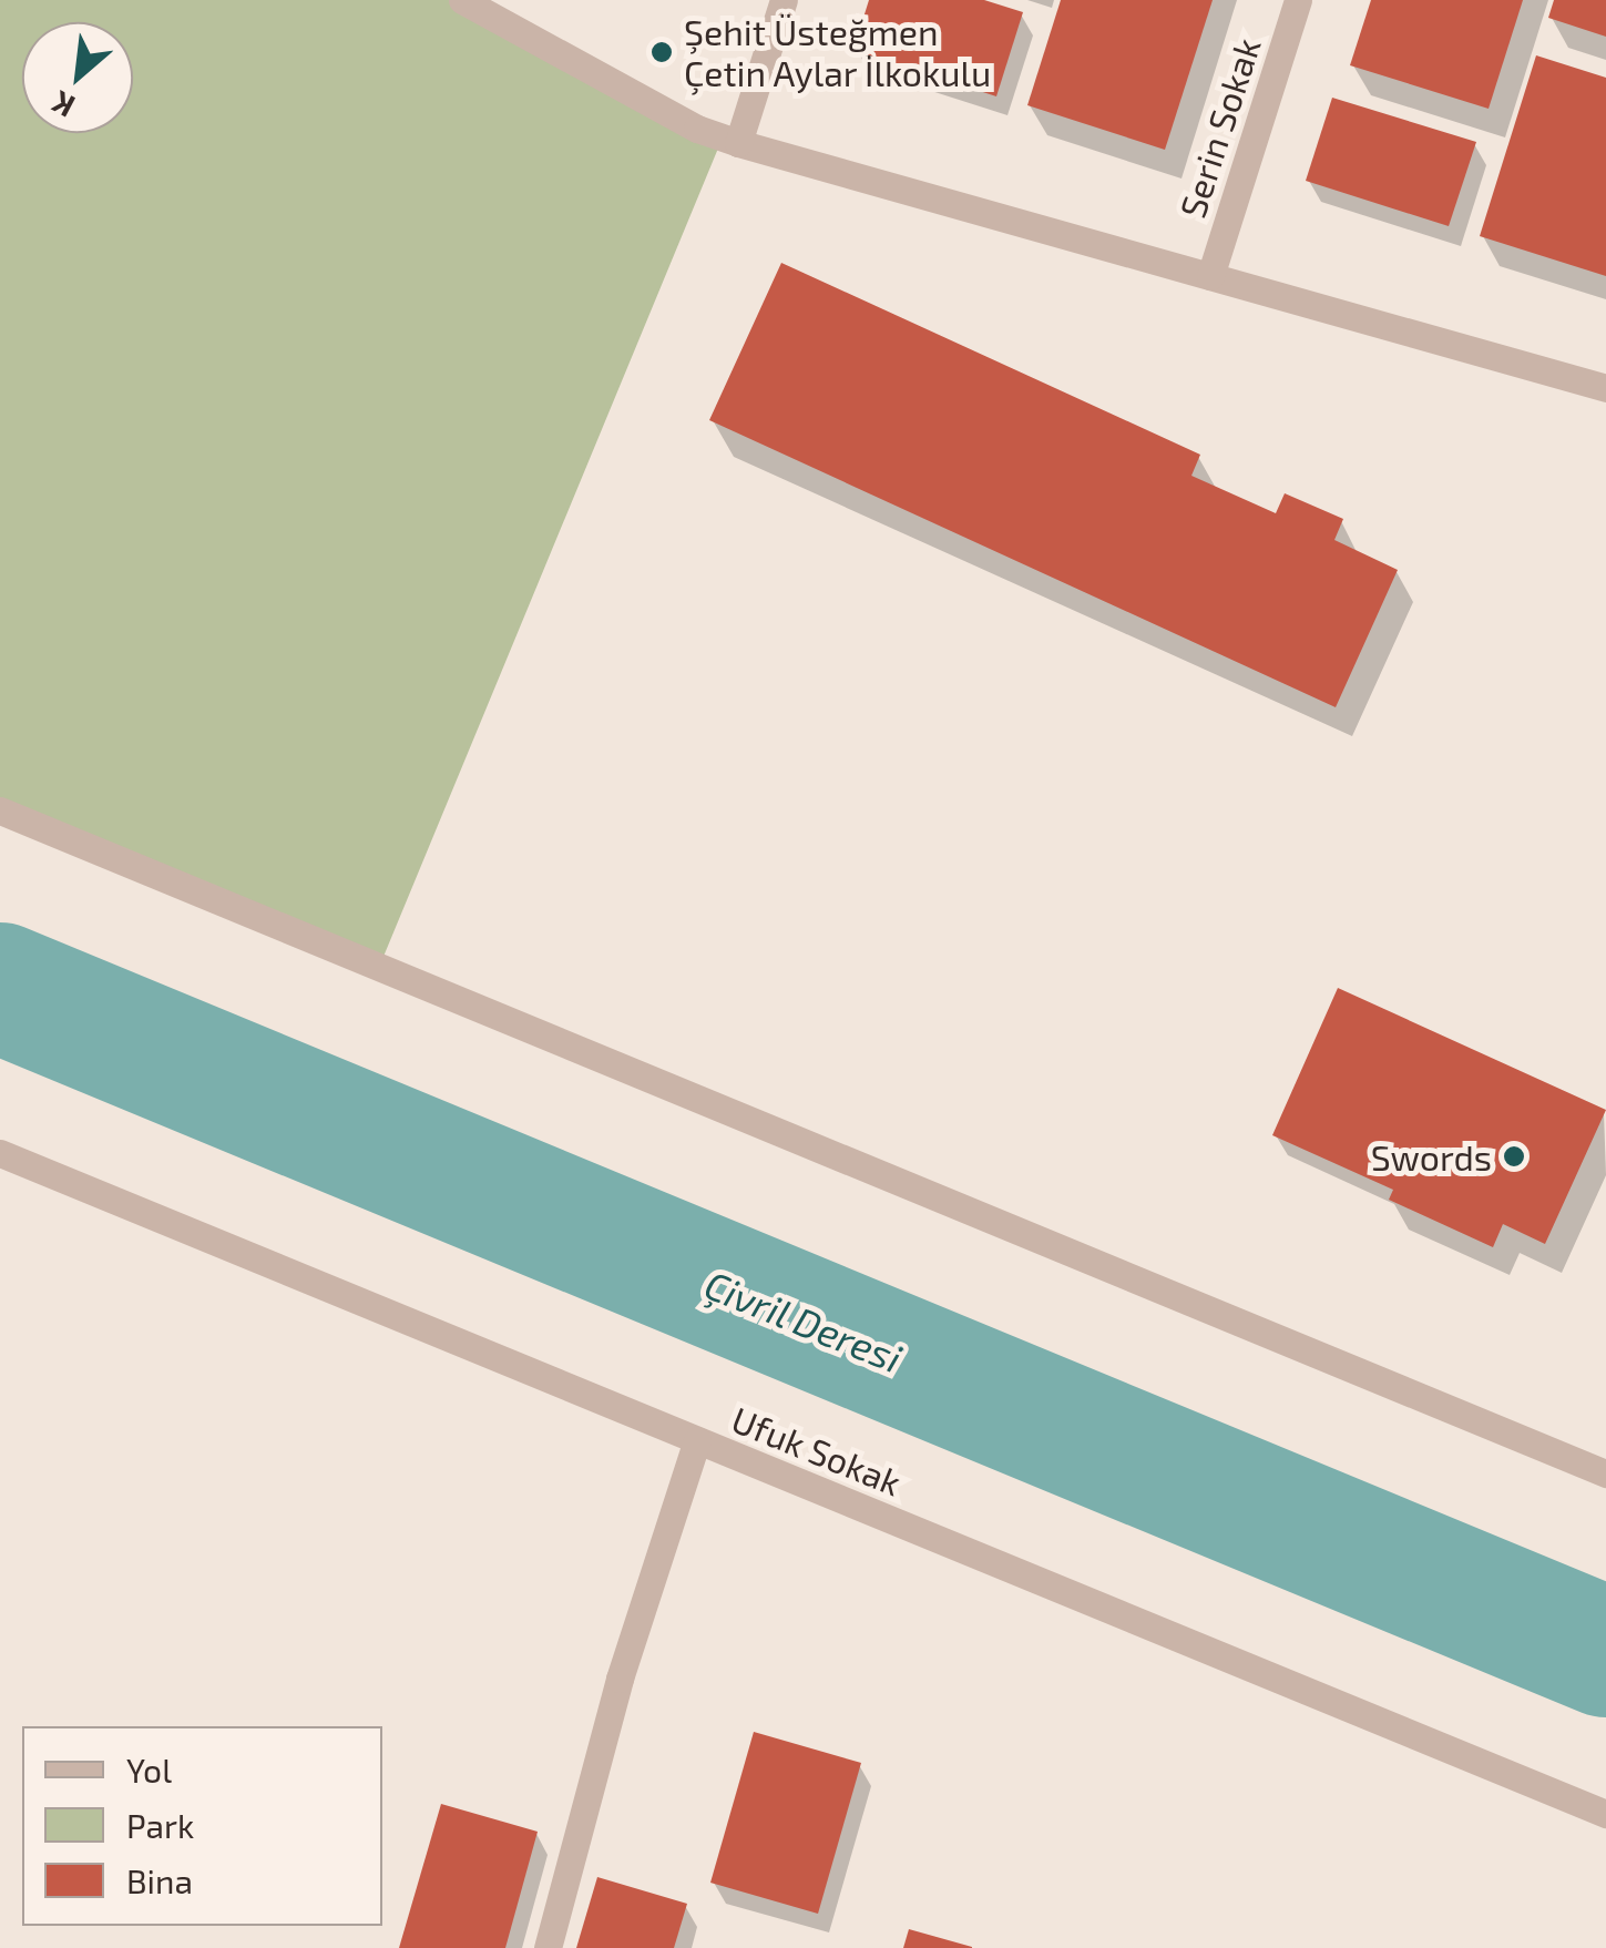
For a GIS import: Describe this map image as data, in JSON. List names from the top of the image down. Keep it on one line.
{"streets":{"street":["Serin Sokak","Ufuk Sokak"]},"water":["Çivril Deresi"],"places":["Şehit Üsteğmen Çetin Aylar İlkokulu","Swords"],"legend":["Yol","Park","Bina"],"north":"bottom left"}
